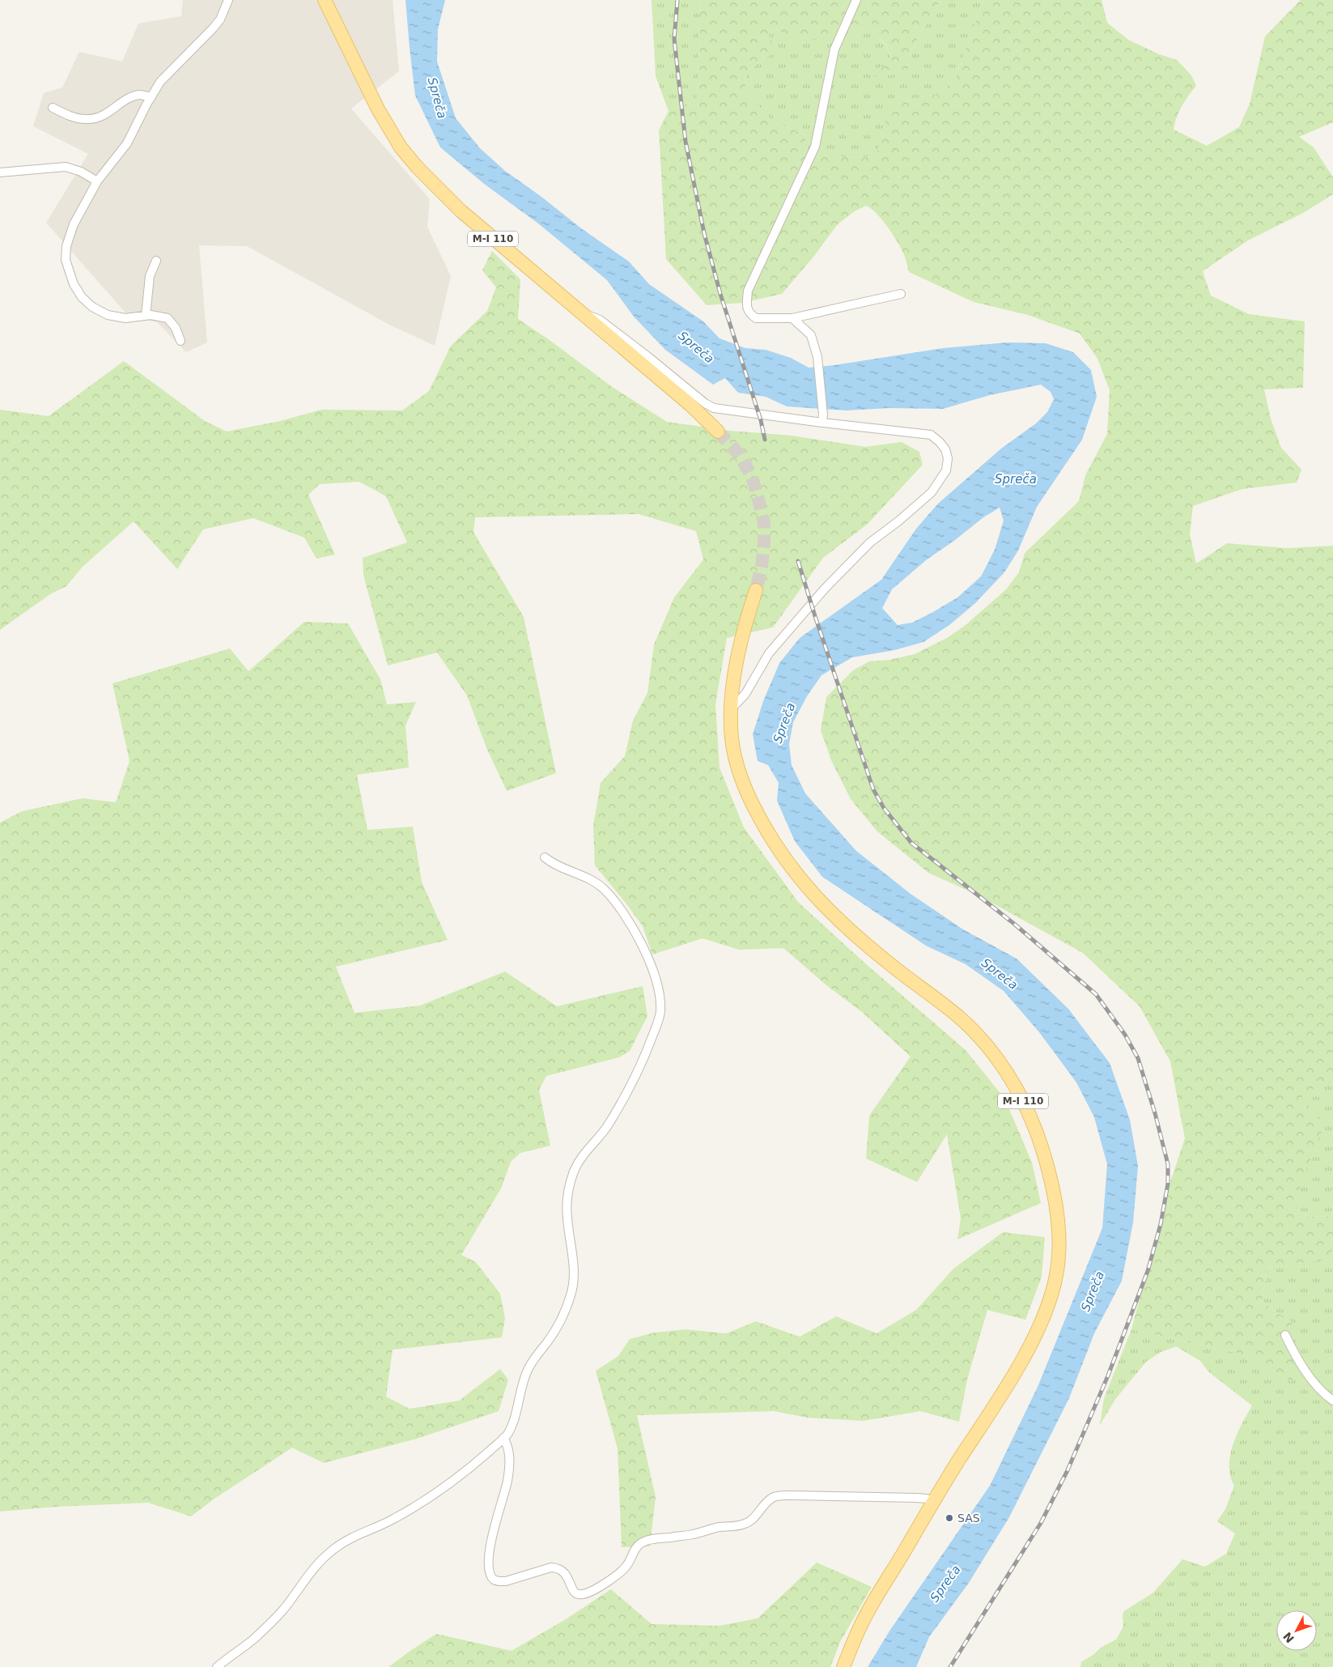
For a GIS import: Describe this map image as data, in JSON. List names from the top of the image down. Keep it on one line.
{"streets":{"main road":["M-I 110"]},"water":["Spreča"],"places":["SAS"],"north":"bottom left"}
